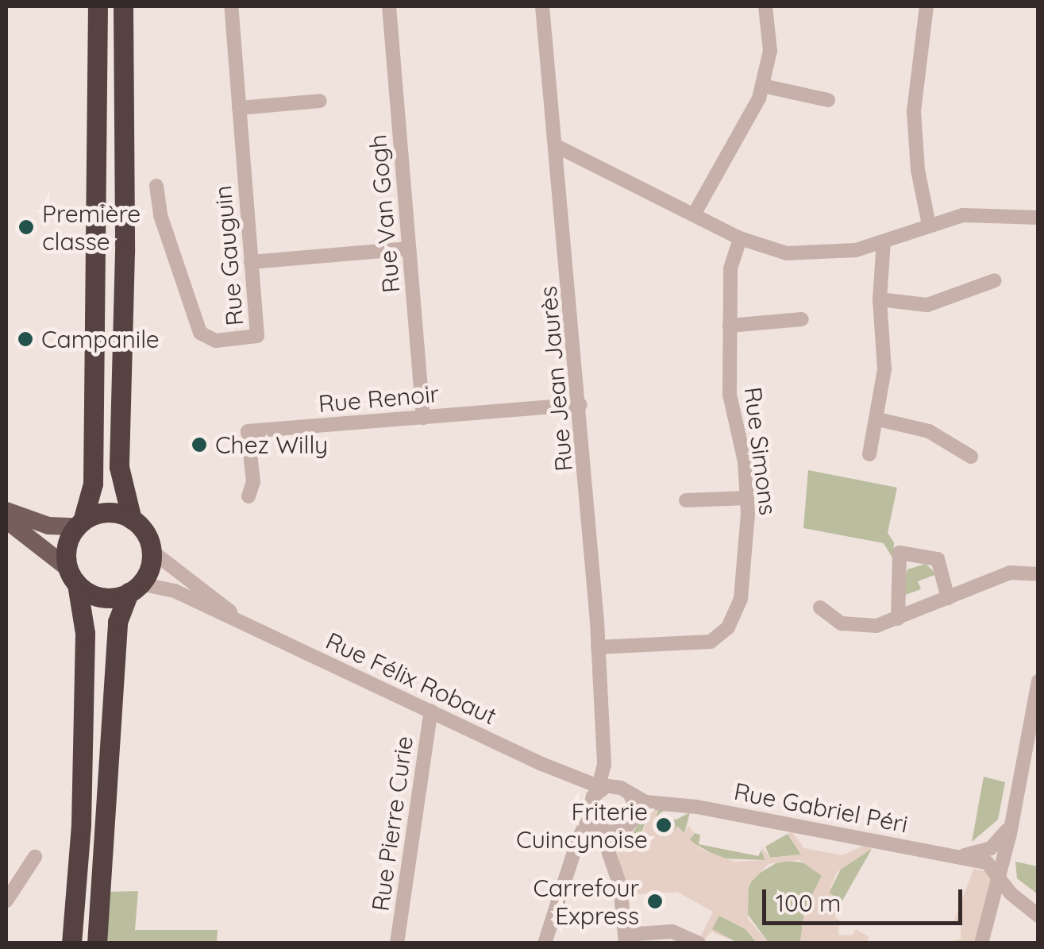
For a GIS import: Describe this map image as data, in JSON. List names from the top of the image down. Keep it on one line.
{"streets":{"street":["Rue Van Gogh","Rue Gauguin","Rue Jean Jaurès","Rue Renoir","Rue Simons","Rue Félix Robaut","Rue Gabriel Péri","Rue Pierre Curie"]},"crossings":[["Rue Van Gogh","Rue Renoir"],["Rue Jean Jaurès","Rue Renoir"],["Rue Jean Jaurès","Rue Simons"],["Rue Jean Jaurès","Rue Félix Robaut"],["Rue Jean Jaurès","Rue Gabriel Péri"],["Rue Félix Robaut","Rue Gabriel Péri"],["Rue Félix Robaut","Rue Pierre Curie"]],"places":["Première classe","Campanile","Chez Willy","Friterie Cuincynoise","Carrefour Express"],"scale_bar":"100 m"}
